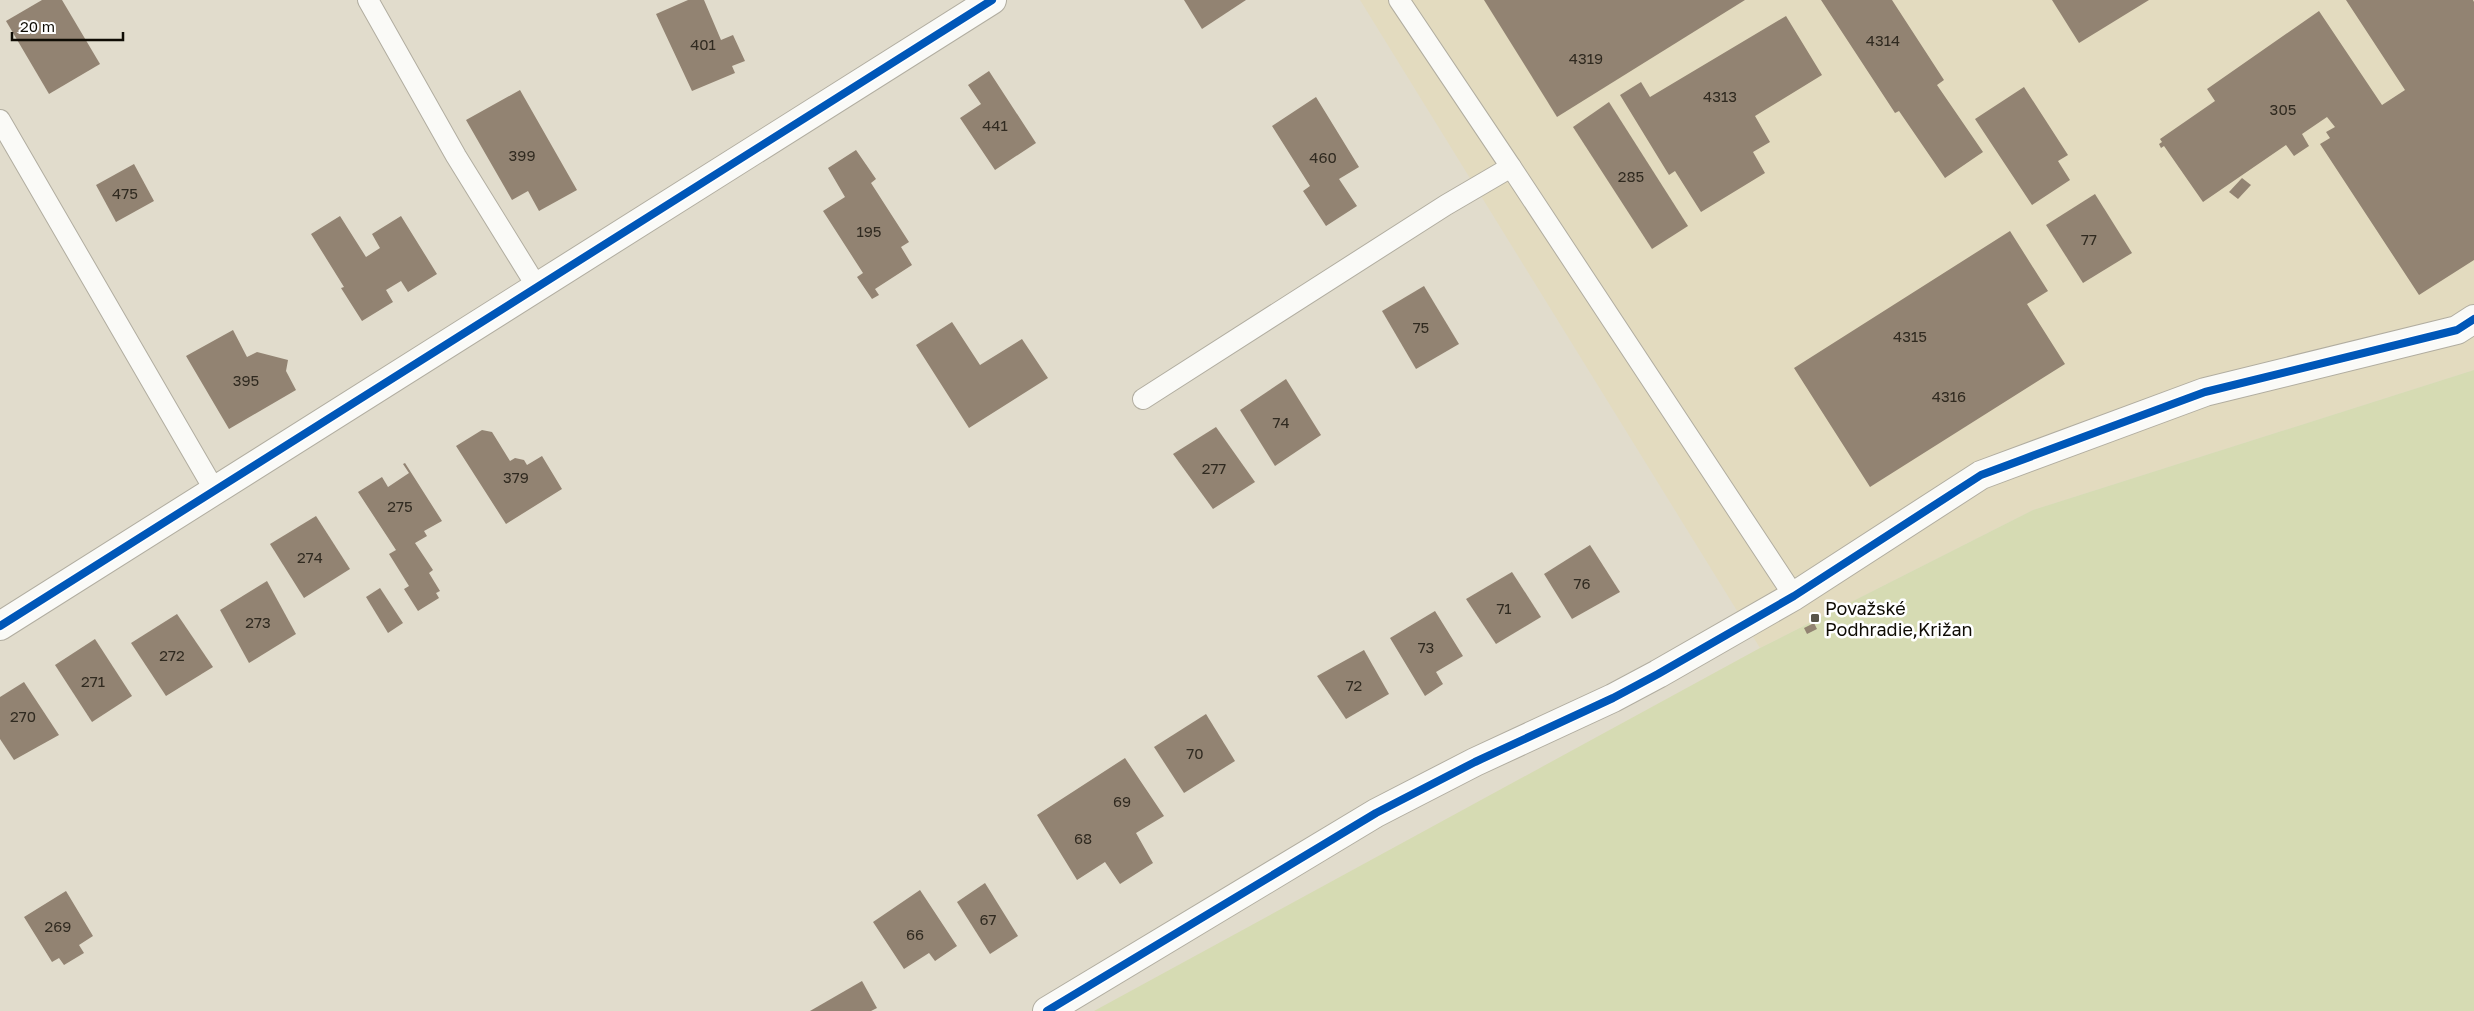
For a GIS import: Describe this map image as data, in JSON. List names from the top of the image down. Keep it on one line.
{"places":{"transit":["Považské Podhradie,Križan"]},"house_numbers":["4314","401","4319","4313","305","441","399","460","285","475","195","77","75","4315","395","4316","74","277","379","275","274","76","71","273","73","272","271","72","270","70","69","68","67","269","66"],"scale_bar":"20 m"}
